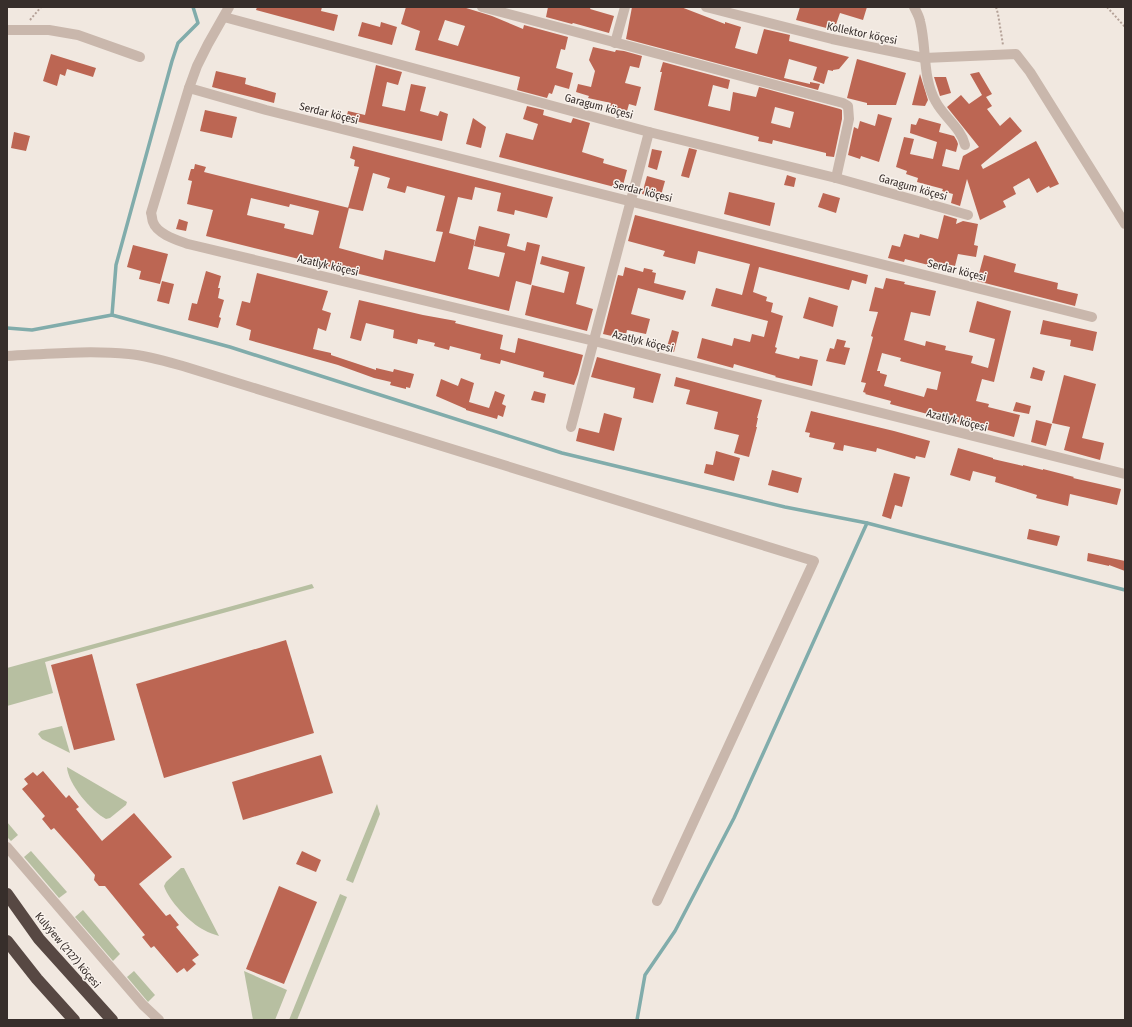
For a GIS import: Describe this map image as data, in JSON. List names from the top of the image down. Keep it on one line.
{"streets":{"highway":["Kulyýew (2127) köçesi"],"street":["Kollektor köçesi","Garagum köçesi","Serdar köçesi","Azatlyk köçesi"]},"crossings":[["Serdar köçesi","Azatlyk köçesi"]]}
